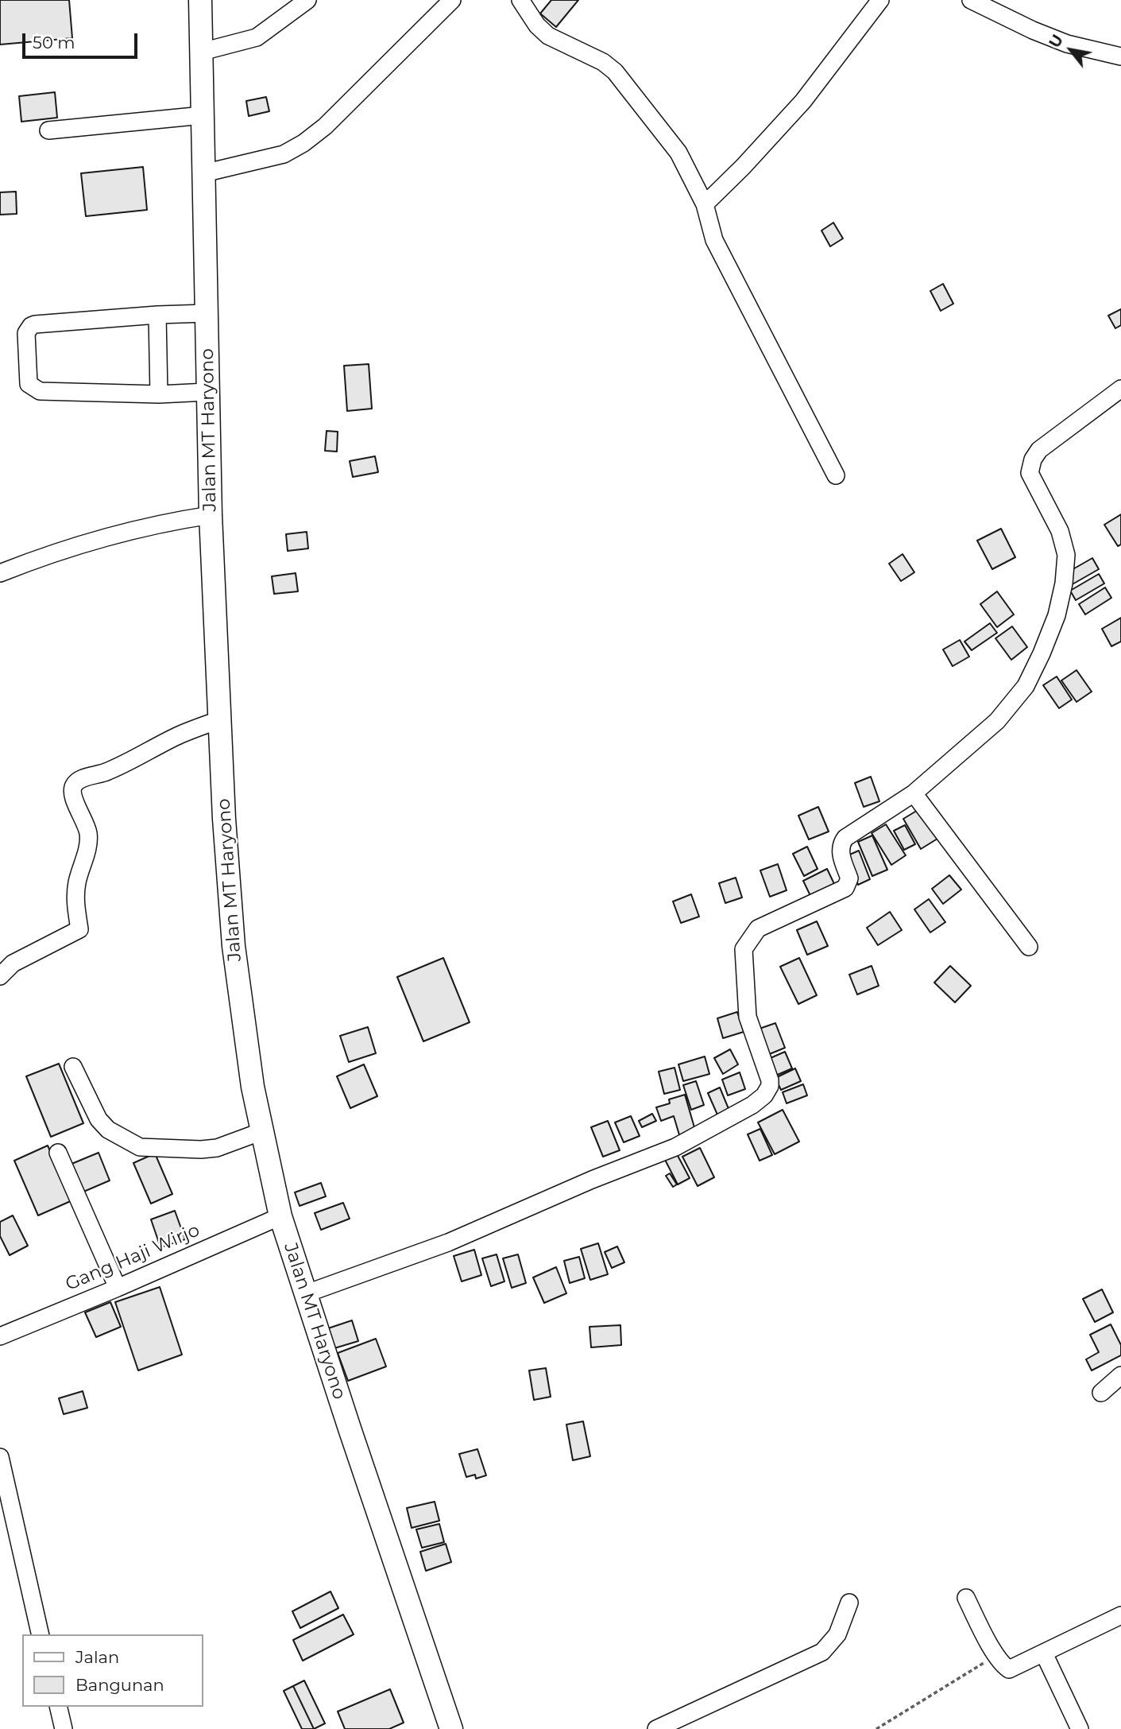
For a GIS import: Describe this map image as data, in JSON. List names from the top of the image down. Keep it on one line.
{"streets":{"main road":["Jalan MT Haryono"],"street":["Gang Haji Wirjo"]},"crossings":[["Jalan MT Haryono","Gang Haji Wirjo"]],"legend":["Jalan","Bangunan"],"scale_bar":"50 m","north":"top left"}
